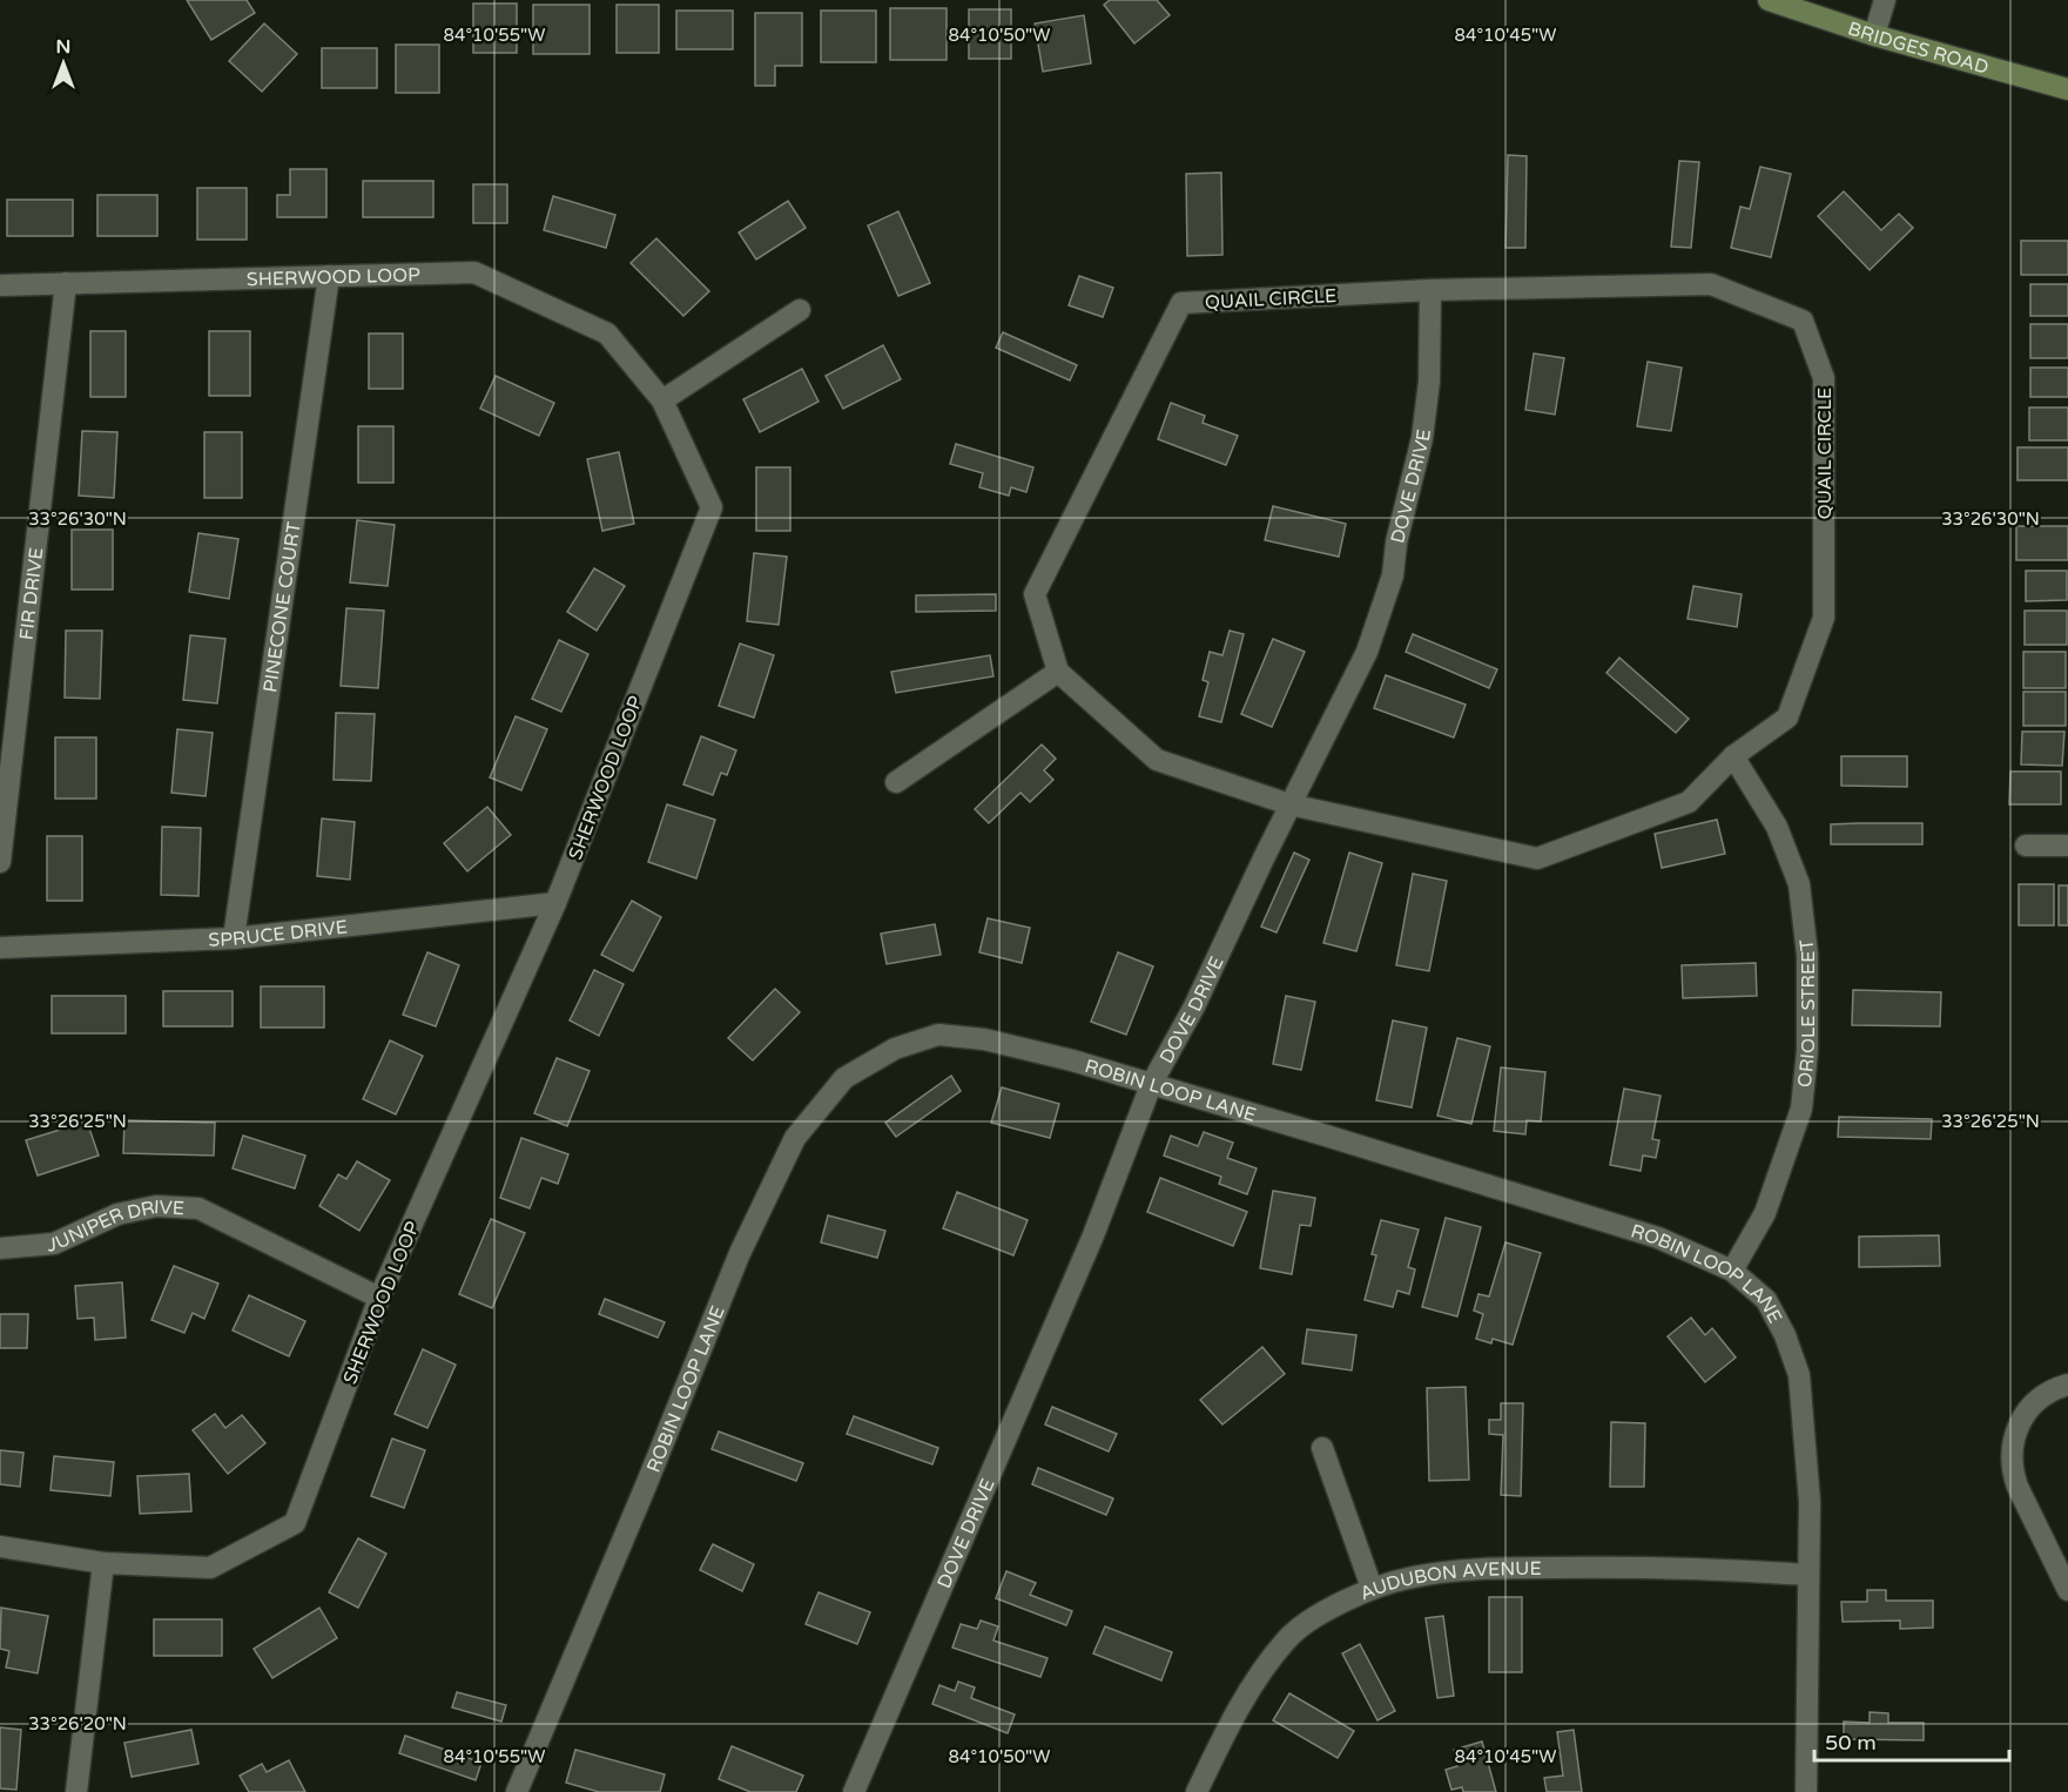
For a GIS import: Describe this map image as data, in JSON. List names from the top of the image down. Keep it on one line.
{"streets":{"street":["BRIDGES ROAD","SHERWOOD LOOP","QUAIL CIRCLE","DOVE DRIVE","FIR DRIVE","PINECONE COURT","SPRUCE DRIVE","ORIOLE STREET","ROBIN LOOP LANE","JUNIPER DRIVE","AUDUBON AVENUE"]},"crossings":[["SHERWOOD LOOP","FIR DRIVE"],["SHERWOOD LOOP","PINECONE COURT"],["SHERWOOD LOOP","SPRUCE DRIVE"],["SHERWOOD LOOP","JUNIPER DRIVE"],["QUAIL CIRCLE","DOVE DRIVE"],["QUAIL CIRCLE","ORIOLE STREET"],["DOVE DRIVE","ROBIN LOOP LANE"],["PINECONE COURT","SPRUCE DRIVE"],["ORIOLE STREET","ROBIN LOOP LANE"],["ROBIN LOOP LANE","AUDUBON AVENUE"]],"scale_bar":"50 m","north":"top","coordinates":["84°10'55\"W","84°10'50\"W","84°10'45\"W","33°26'30\"N","33°26'25\"N","33°26'20\"N"]}
